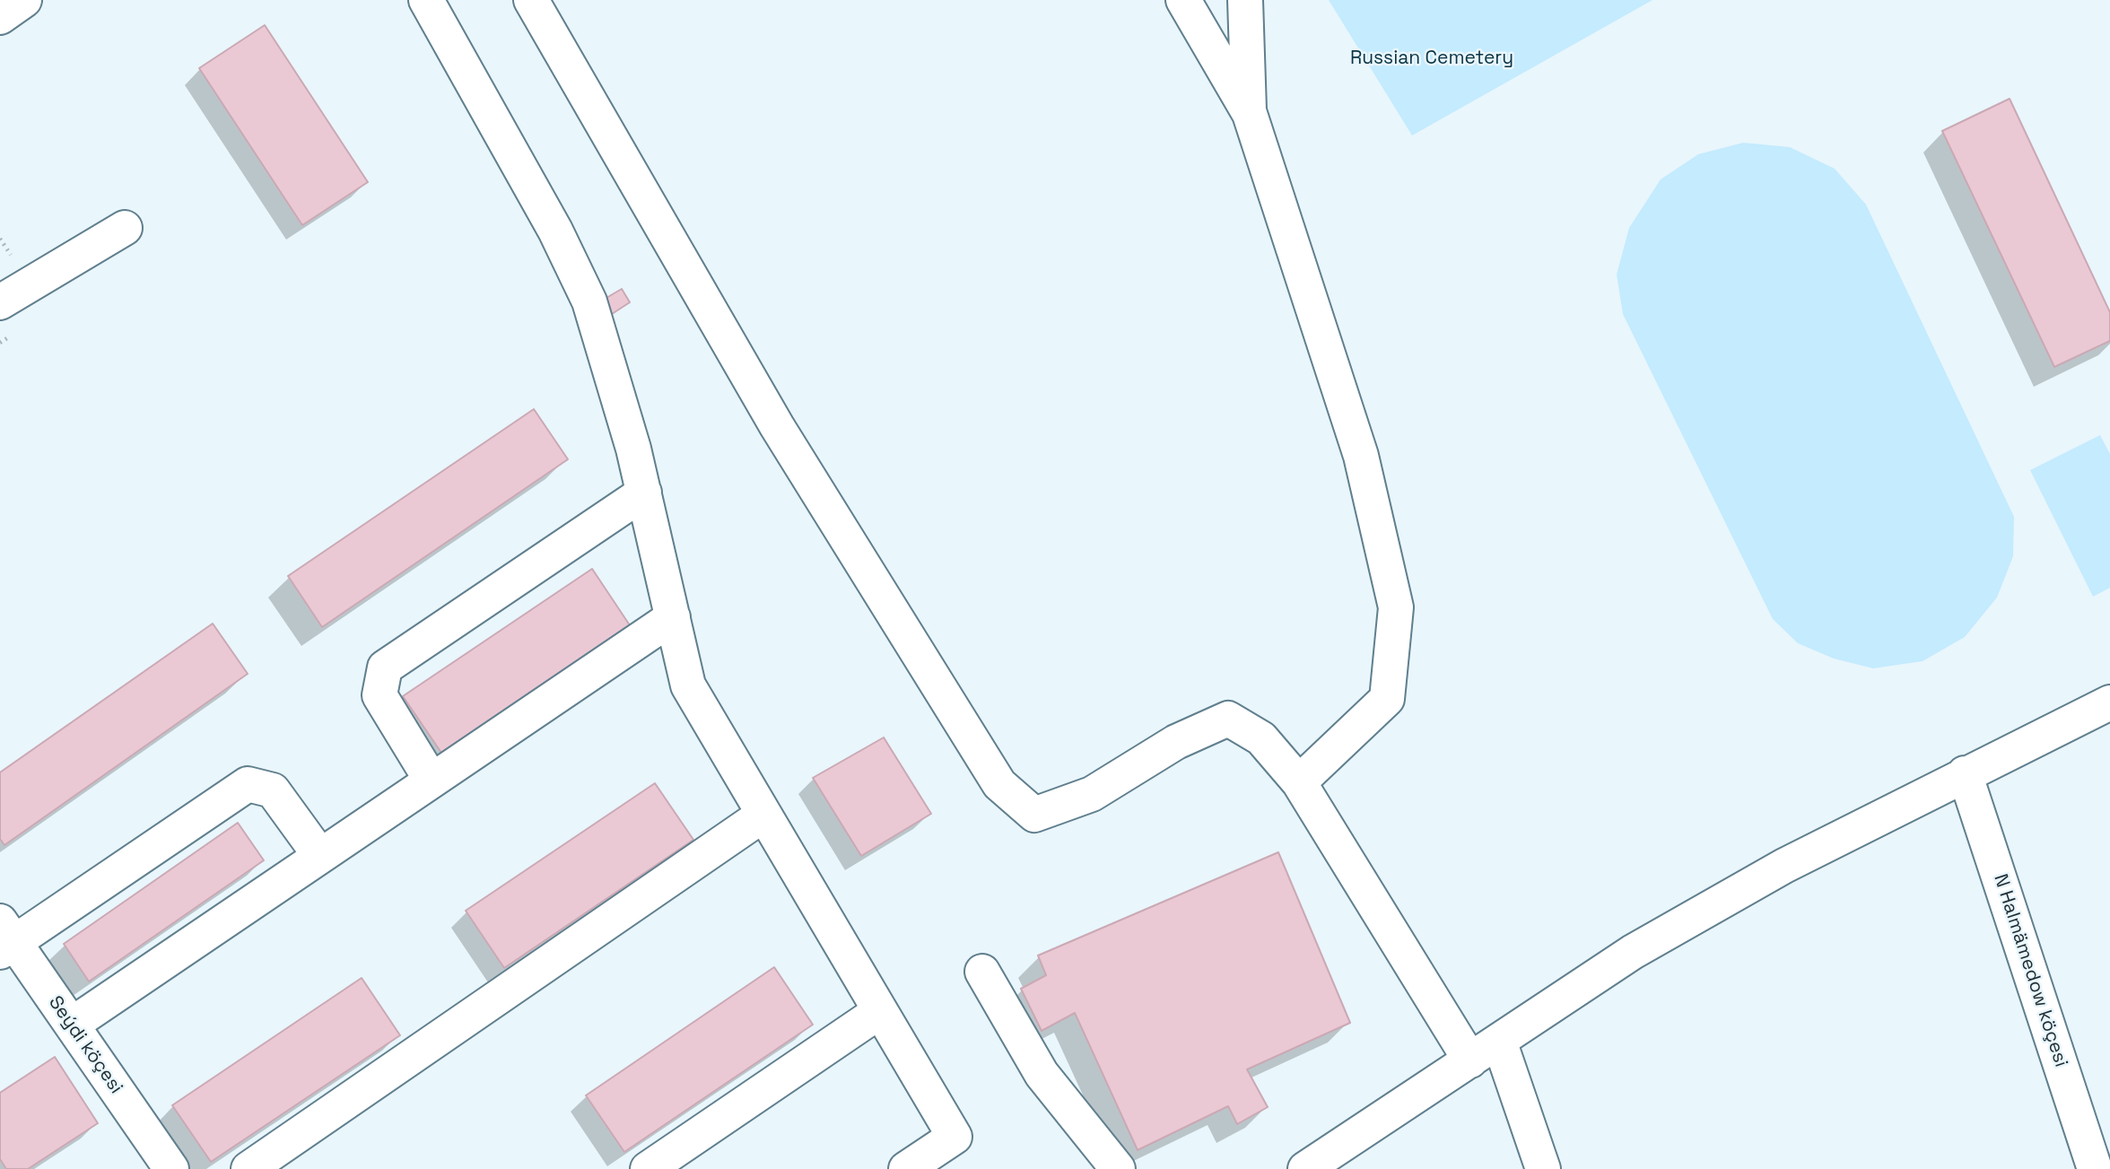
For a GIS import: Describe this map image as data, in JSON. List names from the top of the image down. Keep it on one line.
{"streets":{"street":["N Halmämedow köçesi","Seýdi köçesi"]},"parks":["Russian Cemetery"]}
